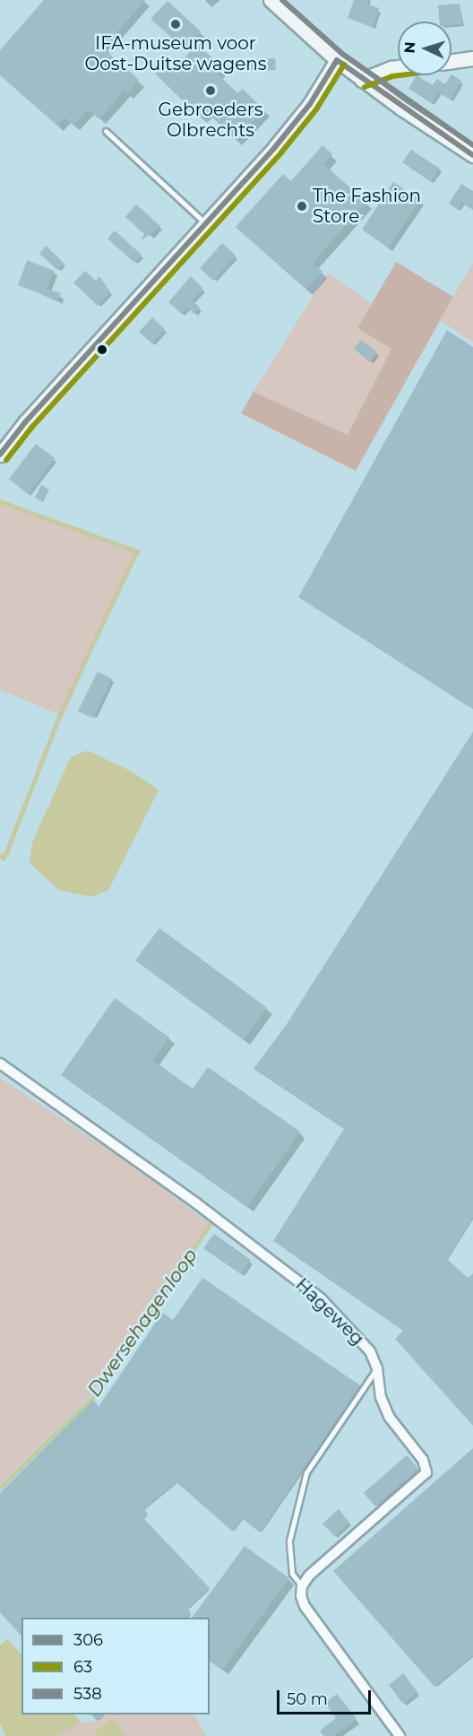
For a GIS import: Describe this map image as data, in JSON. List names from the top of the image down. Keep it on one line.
{"streets":{"street":["Hageweg"]},"water":["Dwersehagenloop"],"places":["IFA-museum voor Oost-Duitse wagens","Gebroeders Olbrechts","The Fashion Store"],"lines":["transit line 538","transit line 306","transit line 63"],"legend":["306","63","538"],"scale_bar":"50 m","north":"left"}
